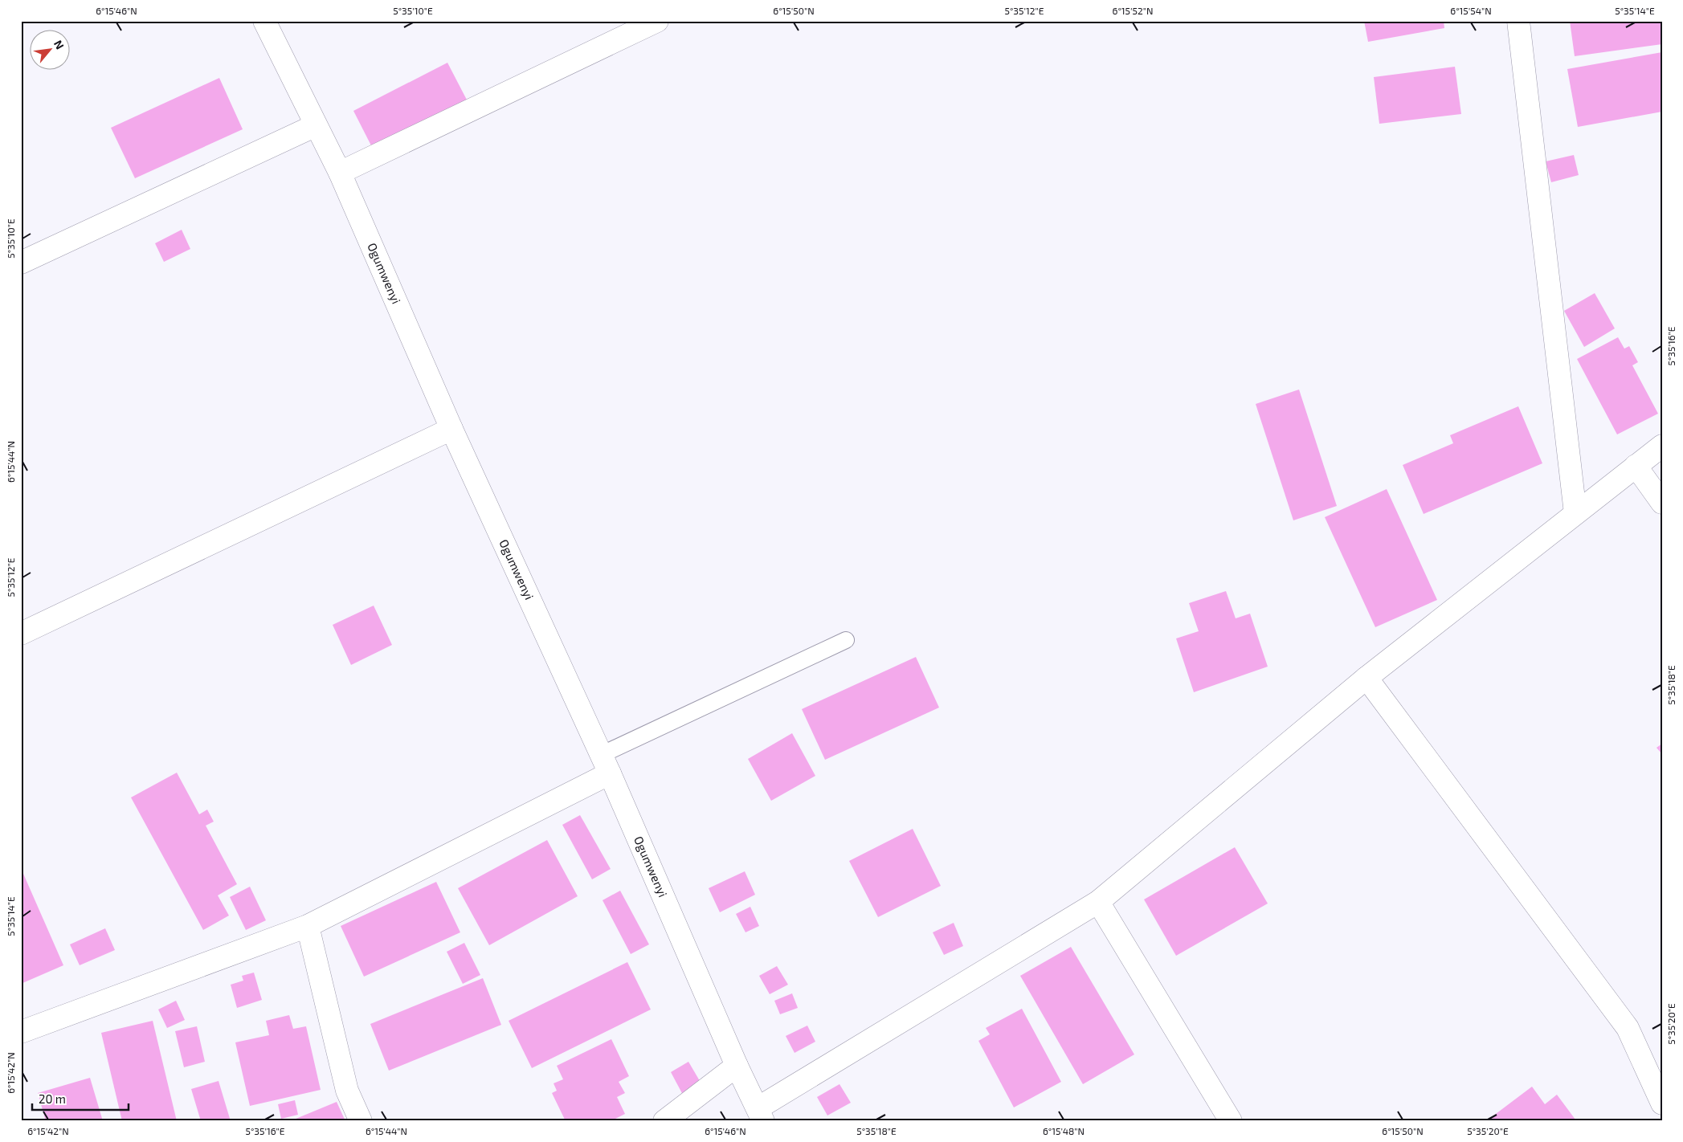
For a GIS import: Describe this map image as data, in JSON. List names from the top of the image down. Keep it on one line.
{"streets":{"street":["Ogumwenyi"]},"scale_bar":"20 m","north":"top right","coordinates":["6°15'46\"N","5°35'10\"E","6°15'50\"N","5°35'12\"E","6°15'52\"N","6°15'54\"N","5°35'14\"E","5°35'16\"E","6°15'44\"N","5°35'18\"E","5°35'20\"E","6°15'42\"N","6°15'48\"N"]}
